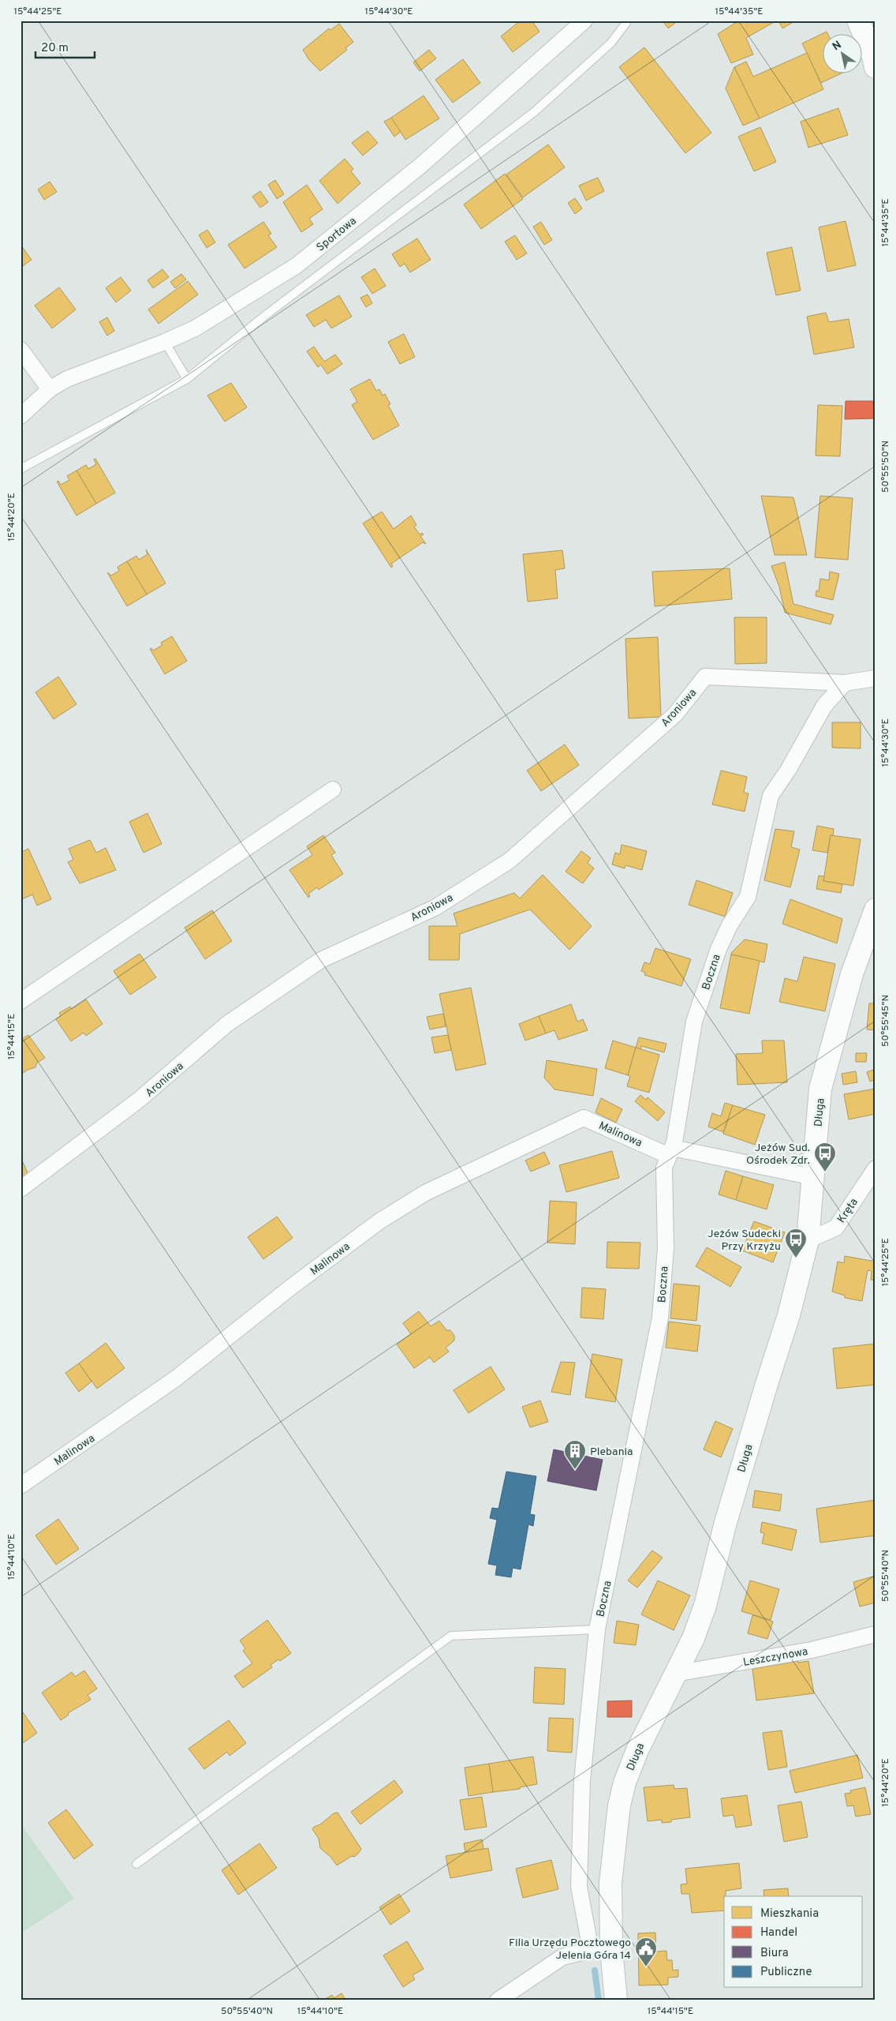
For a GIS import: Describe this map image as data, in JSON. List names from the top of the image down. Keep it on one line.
{"streets":{"street":["Sportowa","Aroniowa","Boczna","Długa","Malinowa","Kręta","Leszczynowa"]},"crossings":[["Aroniowa","Boczna"],["Boczna","Długa"],["Boczna","Malinowa"],["Długa","Malinowa"],["Długa","Kręta"],["Długa","Leszczynowa"]],"places":{"bus stop":["Jeżów Sud. Ośrodek Zdr.","Jeżów Sudecki Przy Krzyżu"],"building":["Plebania"],"public building":["Filia Urzędu Pocztowego Jelenia Góra 14"]},"legend":["Mieszkania","Handel","Biura","Publiczne"],"scale_bar":"20 m","north":"top left","coordinates":["15°44'25\"E","15°44'30\"E","15°44'35\"E","50°55'50\"N","15°44'20\"E","50°55'45\"N","15°44'15\"E","15°44'10\"E","50°55'40\"N"]}
